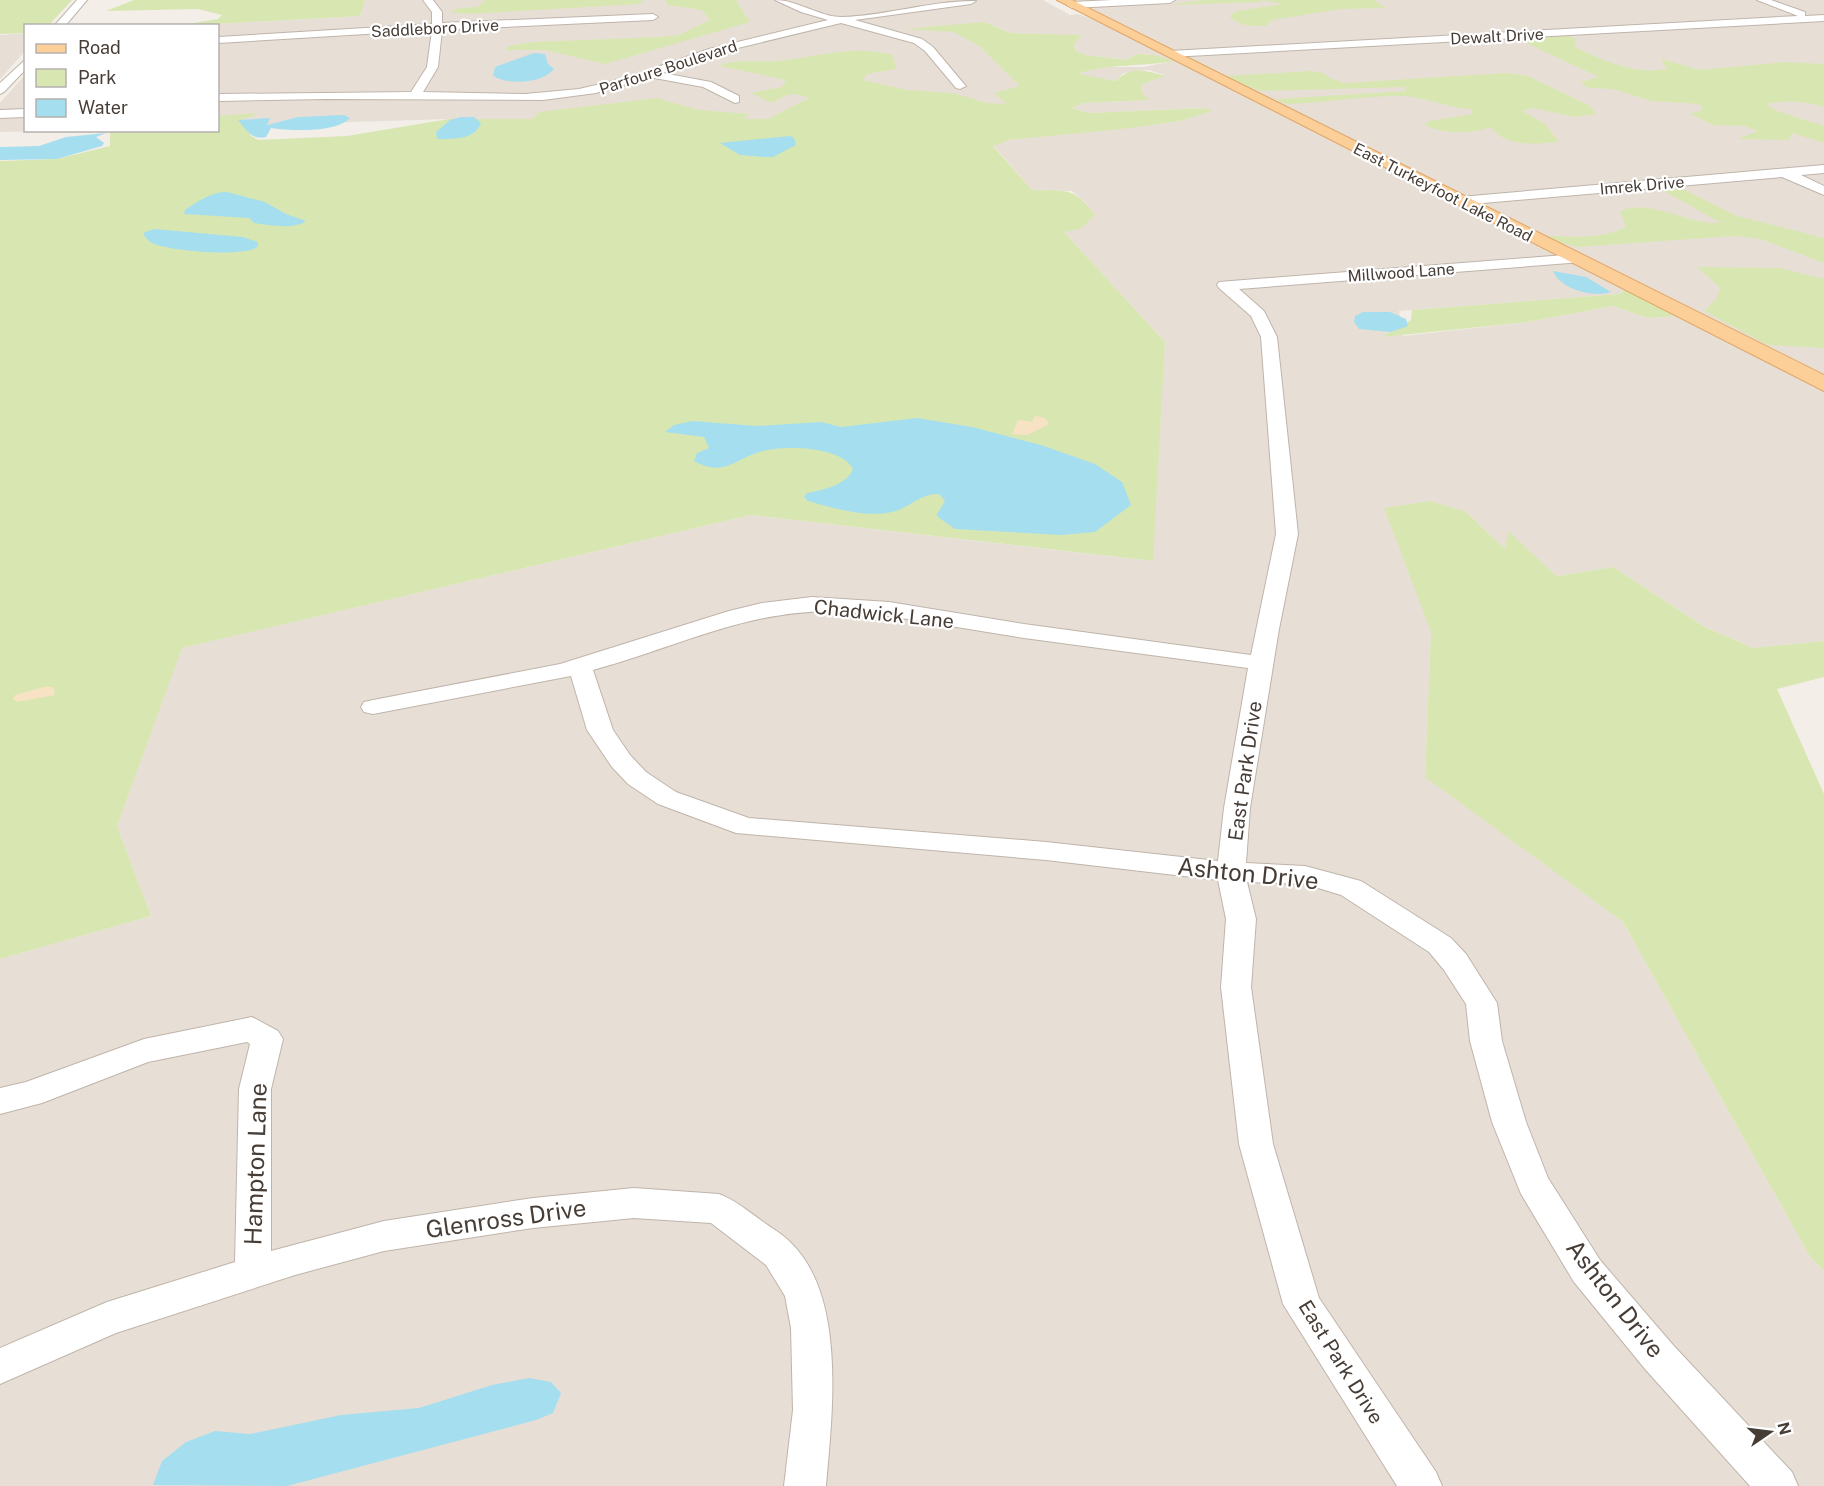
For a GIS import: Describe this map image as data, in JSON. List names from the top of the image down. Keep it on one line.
{"streets":{"main road":["East Turkeyfoot Lake Road"],"street":["Saddleboro Drive","Dewalt Drive","Parfoure Boulevard","Imrek Drive","Millwood Lane","Chadwick Lane","East Park Drive","Ashton Drive","Hampton Lane","Glenross Drive"]},"crossings":[["Dewalt Drive","East Turkeyfoot Lake Road"],["Imrek Drive","East Turkeyfoot Lake Road"],["East Turkeyfoot Lake Road","Millwood Lane"],["Millwood Lane","East Park Drive"],["Chadwick Lane","East Park Drive"],["Chadwick Lane","Ashton Drive"],["East Park Drive","Ashton Drive"],["Hampton Lane","Glenross Drive"]],"legend":["Road","Park","Water"],"north":"right"}
